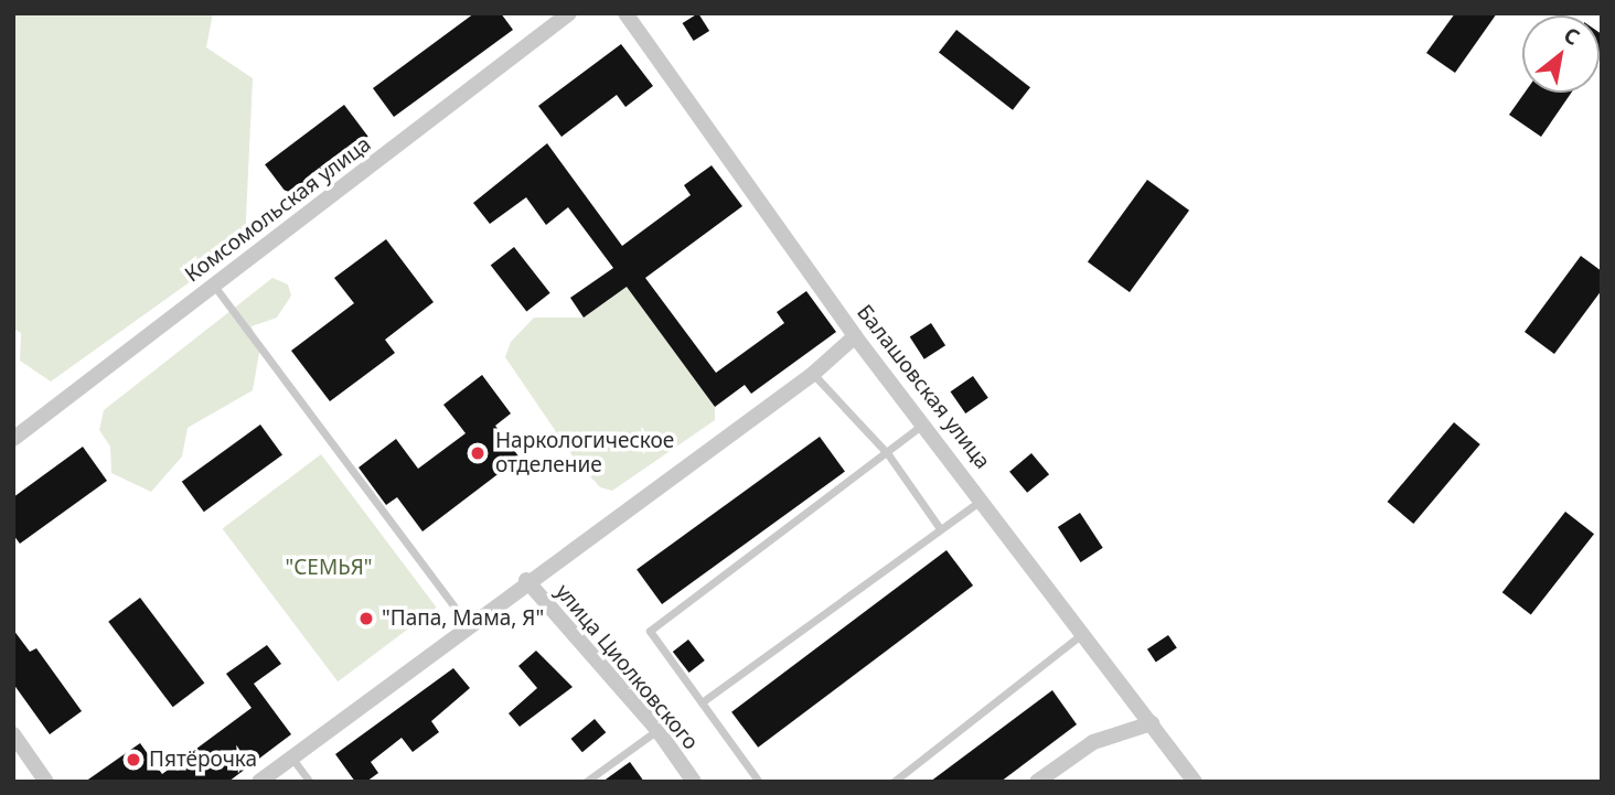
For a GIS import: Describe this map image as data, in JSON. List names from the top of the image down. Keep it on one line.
{"streets":{"street":["Комсомольская улица","Балашовская улица","улица Циолковского"]},"parks":["\"СЕМЬЯ\""],"places":["Наркологическое отделение","\"Папа, Мама, Я\"","Пятёрочка"],"north":"top right"}
